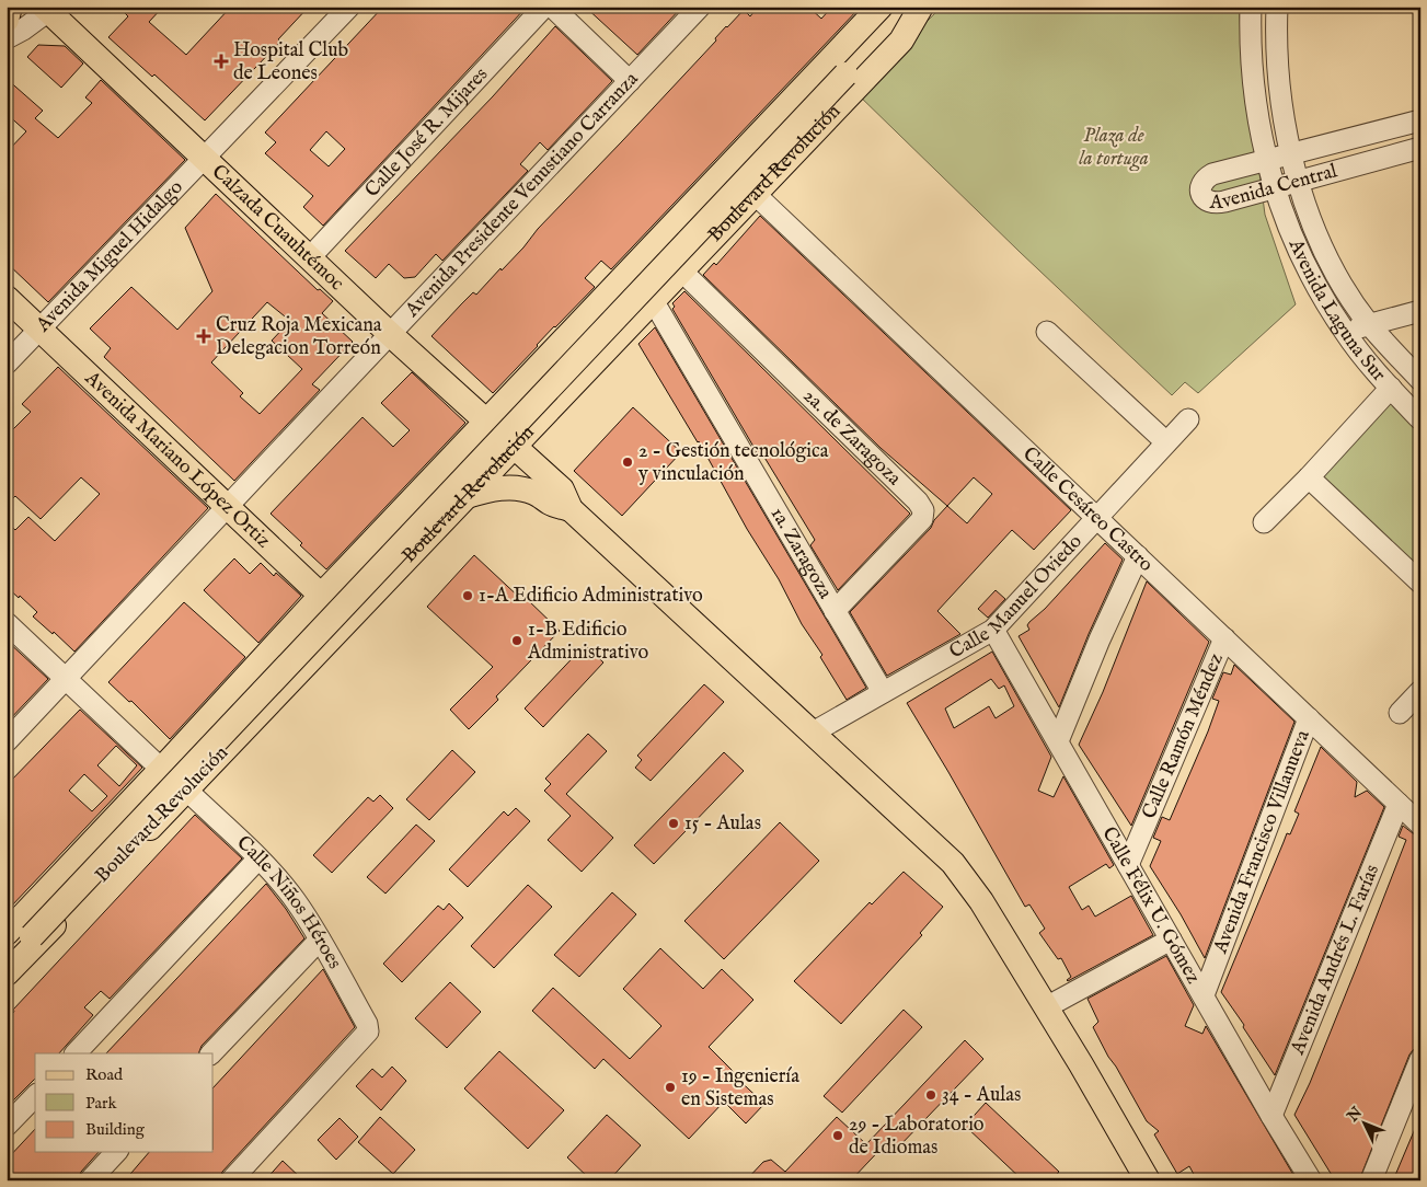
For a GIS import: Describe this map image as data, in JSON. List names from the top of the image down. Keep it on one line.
{"streets":{"main road":["Boulevard Revolución","Calzada Cuauhtémoc","Avenida Mariano López Ortiz"],"street":["Calle José R. Mijares","Avenida Central","Avenida Presidente Venustiano Carranza","Avenida Miguel Hidalgo","Avenida Laguna Sur","2a. de Zaragoza","Calle Cesáreo Castro","1a. Zaragoza","Calle Manuel Oviedo","Calle Ramón Méndez","Avenida Francisco Villanueva","Calle Niños Héroes","Calle Félix U. Gómez","Avenida Andrés L. Farías"]},"crossings":[["Calle José R. Mijares","Calzada Cuauhtémoc"],["Boulevard Revolución","Calzada Cuauhtémoc"],["Boulevard Revolución","2a. de Zaragoza"],["Boulevard Revolución","Avenida Mariano López Ortiz"],["Boulevard Revolución","Calle Cesáreo Castro"],["Boulevard Revolución","1a. Zaragoza"],["Boulevard Revolución","Calle Niños Héroes"],["Avenida Central","Avenida Laguna Sur"],["Avenida Presidente Venustiano Carranza","Calzada Cuauhtémoc"],["Avenida Presidente Venustiano Carranza","Avenida Mariano López Ortiz"],["Calzada Cuauhtémoc","Avenida Miguel Hidalgo"],["Avenida Miguel Hidalgo","Avenida Mariano López Ortiz"],["2a. de Zaragoza","1a. Zaragoza"],["Calle Cesáreo Castro","Calle Manuel Oviedo"],["Calle Cesáreo Castro","Calle Ramón Méndez"],["Calle Cesáreo Castro","Avenida Francisco Villanueva"],["Calle Cesáreo Castro","Avenida Andrés L. Farías"],["1a. Zaragoza","Calle Manuel Oviedo"],["Calle Manuel Oviedo","Calle Félix U. Gómez"],["Calle Ramón Méndez","Calle Félix U. Gómez"],["Avenida Francisco Villanueva","Calle Félix U. Gómez"],["Calle Félix U. Gómez","Avenida Andrés L. Farías"]],"parks":["Plaza de la tortuga"],"places":{"health":["Hospital Club de Leones","Cruz Roja Mexicana Delegacion Torreón"],"other":["2 - Gestión tecnológica y vinculación","1-A Edificio Administrativo","1-B Edificio Administrativo","15 - Aulas","19 - Ingeniería en Sistemas","34 - Aulas","29 - Laboratorio de Idiomas"]},"legend":["Road","Park","Building"],"north":"top left"}
